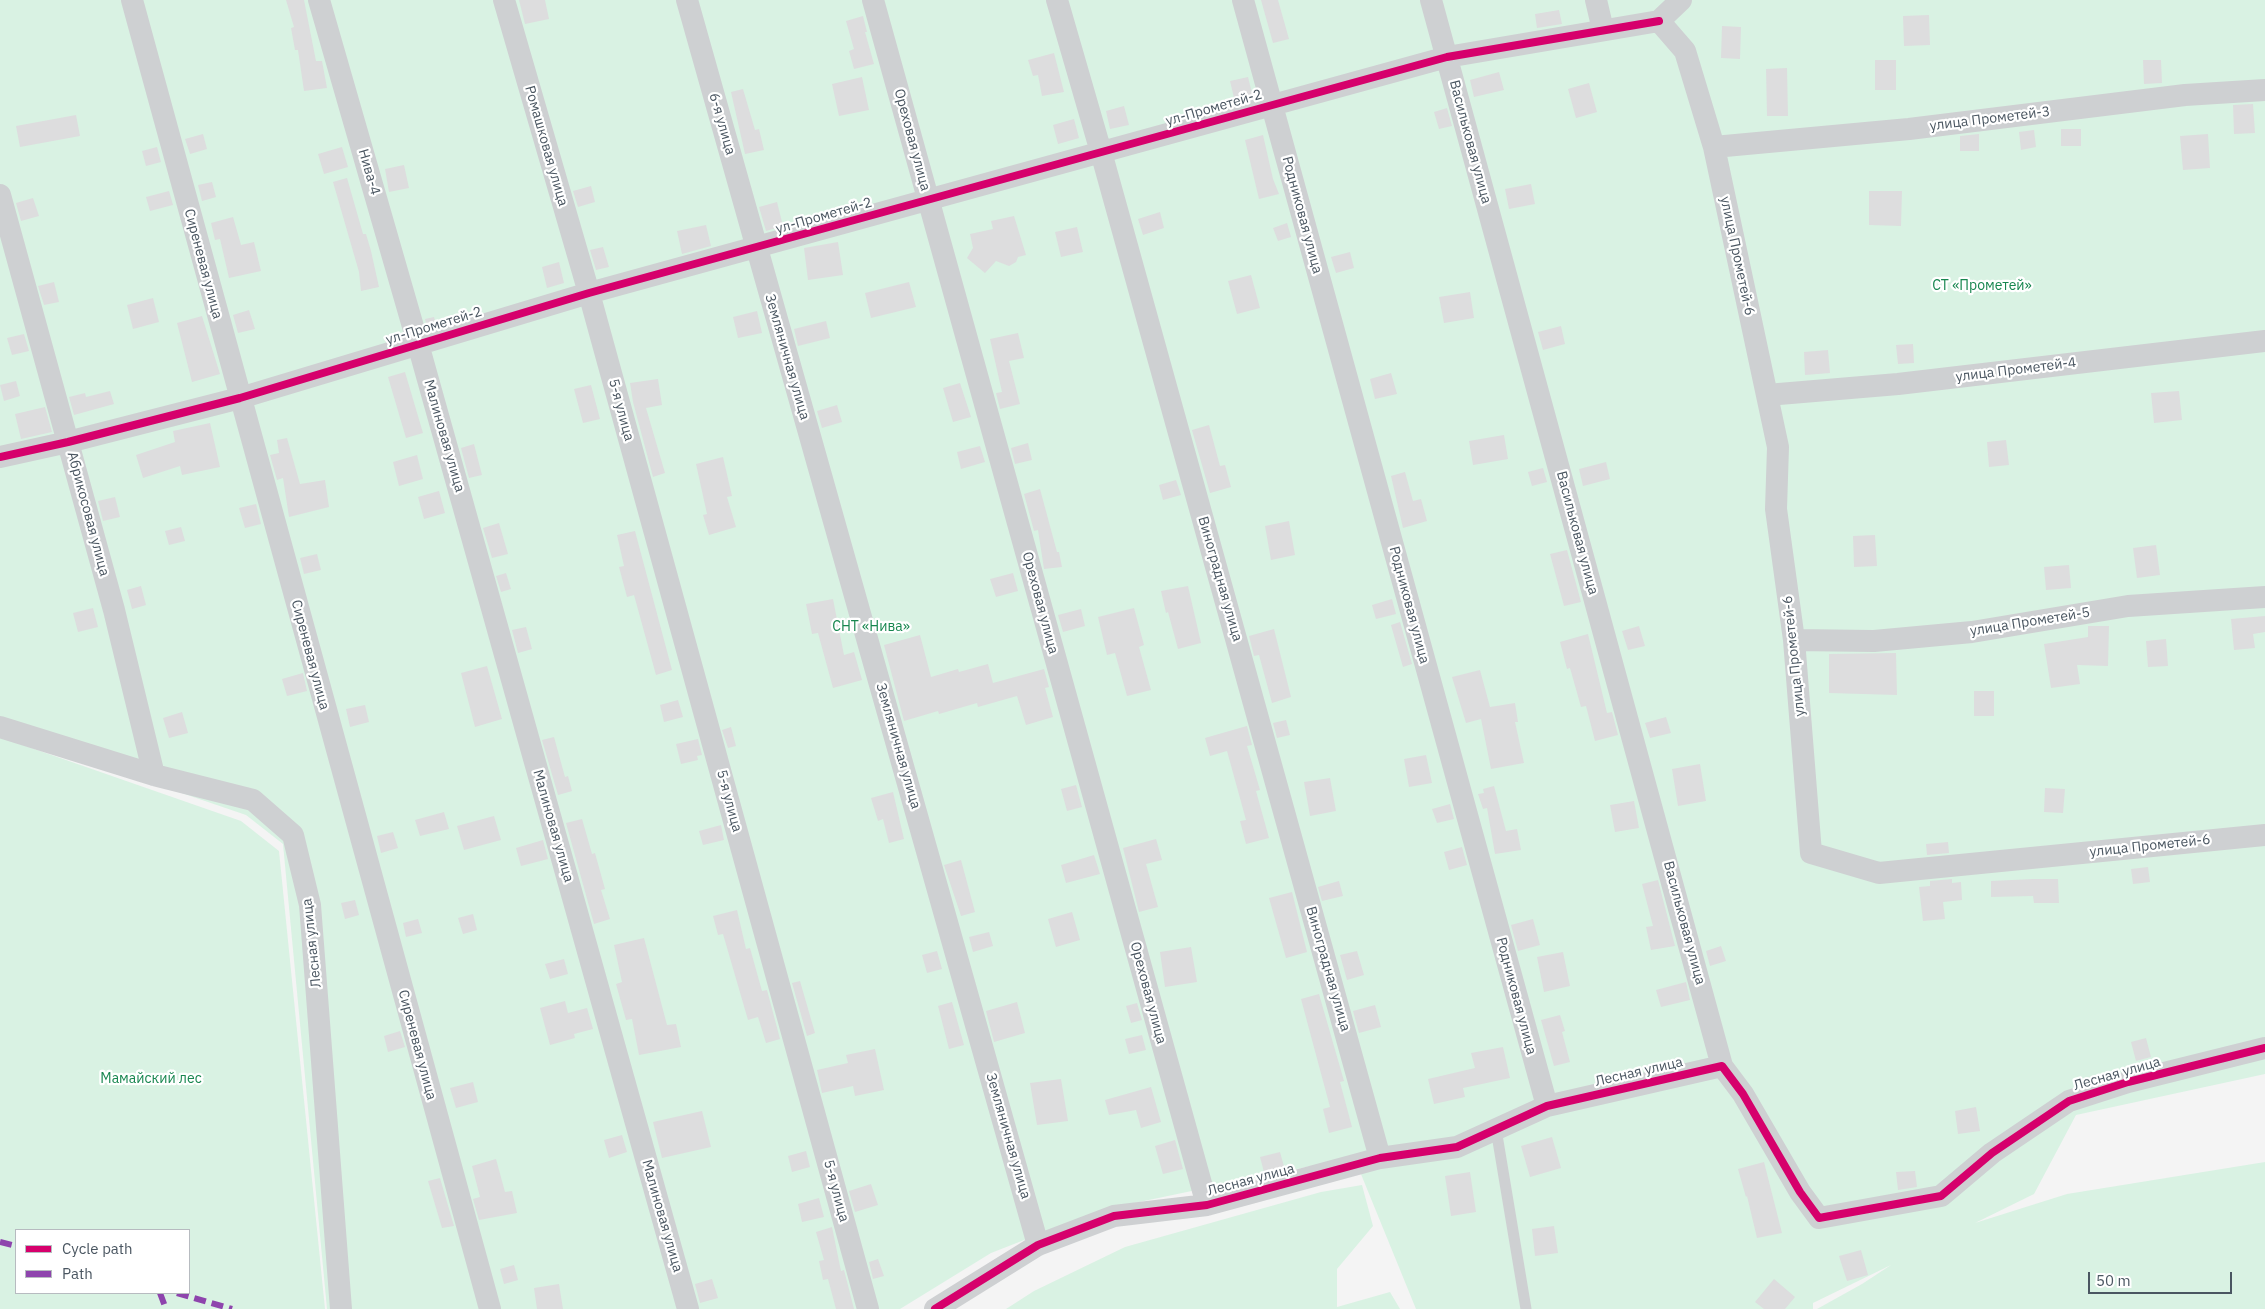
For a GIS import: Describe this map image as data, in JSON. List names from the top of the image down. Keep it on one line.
{"streets":{"street":["ул-Прометей-2","улица Прометей-3","6-я улица","Ореховая улица","Васильковая улица","Ромашковая улица","Нива-4","Родниковая улица","улица Прометей-6","Сиреневая улица","Земляничная улица","улица Прометей-4","5-я улица","Малиновая улица","Абрикосовая улица","Виноградная улица","улица Прометей-5","Лесная улица"]},"crossings":[["ул-Прометей-2","6-я улица"],["ул-Прометей-2","Ореховая улица"],["ул-Прометей-2","Васильковая улица"],["ул-Прометей-2","Ромашковая улица"],["ул-Прометей-2","Нива-4"],["ул-Прометей-2","Родниковая улица"],["ул-Прометей-2","улица Прометей-6"],["ул-Прометей-2","Сиреневая улица"],["ул-Прометей-2","Земляничная улица"],["ул-Прометей-2","5-я улица"],["ул-Прометей-2","Малиновая улица"],["ул-Прометей-2","Абрикосовая улица"],["ул-Прометей-2","Виноградная улица"],["улица Прометей-3","улица Прометей-6"],["6-я улица","Земляничная улица"],["Ореховая улица","Лесная улица"],["Васильковая улица","Лесная улица"],["Ромашковая улица","5-я улица"],["Нива-4","Малиновая улица"],["Родниковая улица","Лесная улица"],["улица Прометей-6","улица Прометей-4"],["улица Прометей-6","улица Прометей-5"],["Земляничная улица","Лесная улица"],["Абрикосовая улица","Лесная улица"],["Виноградная улица","Лесная улица"]],"parks":["СТ «Прометей»","СНТ «Нива»","Мамайский лес"],"legend":["Cycle path","Path"],"scale_bar":"50 m"}
